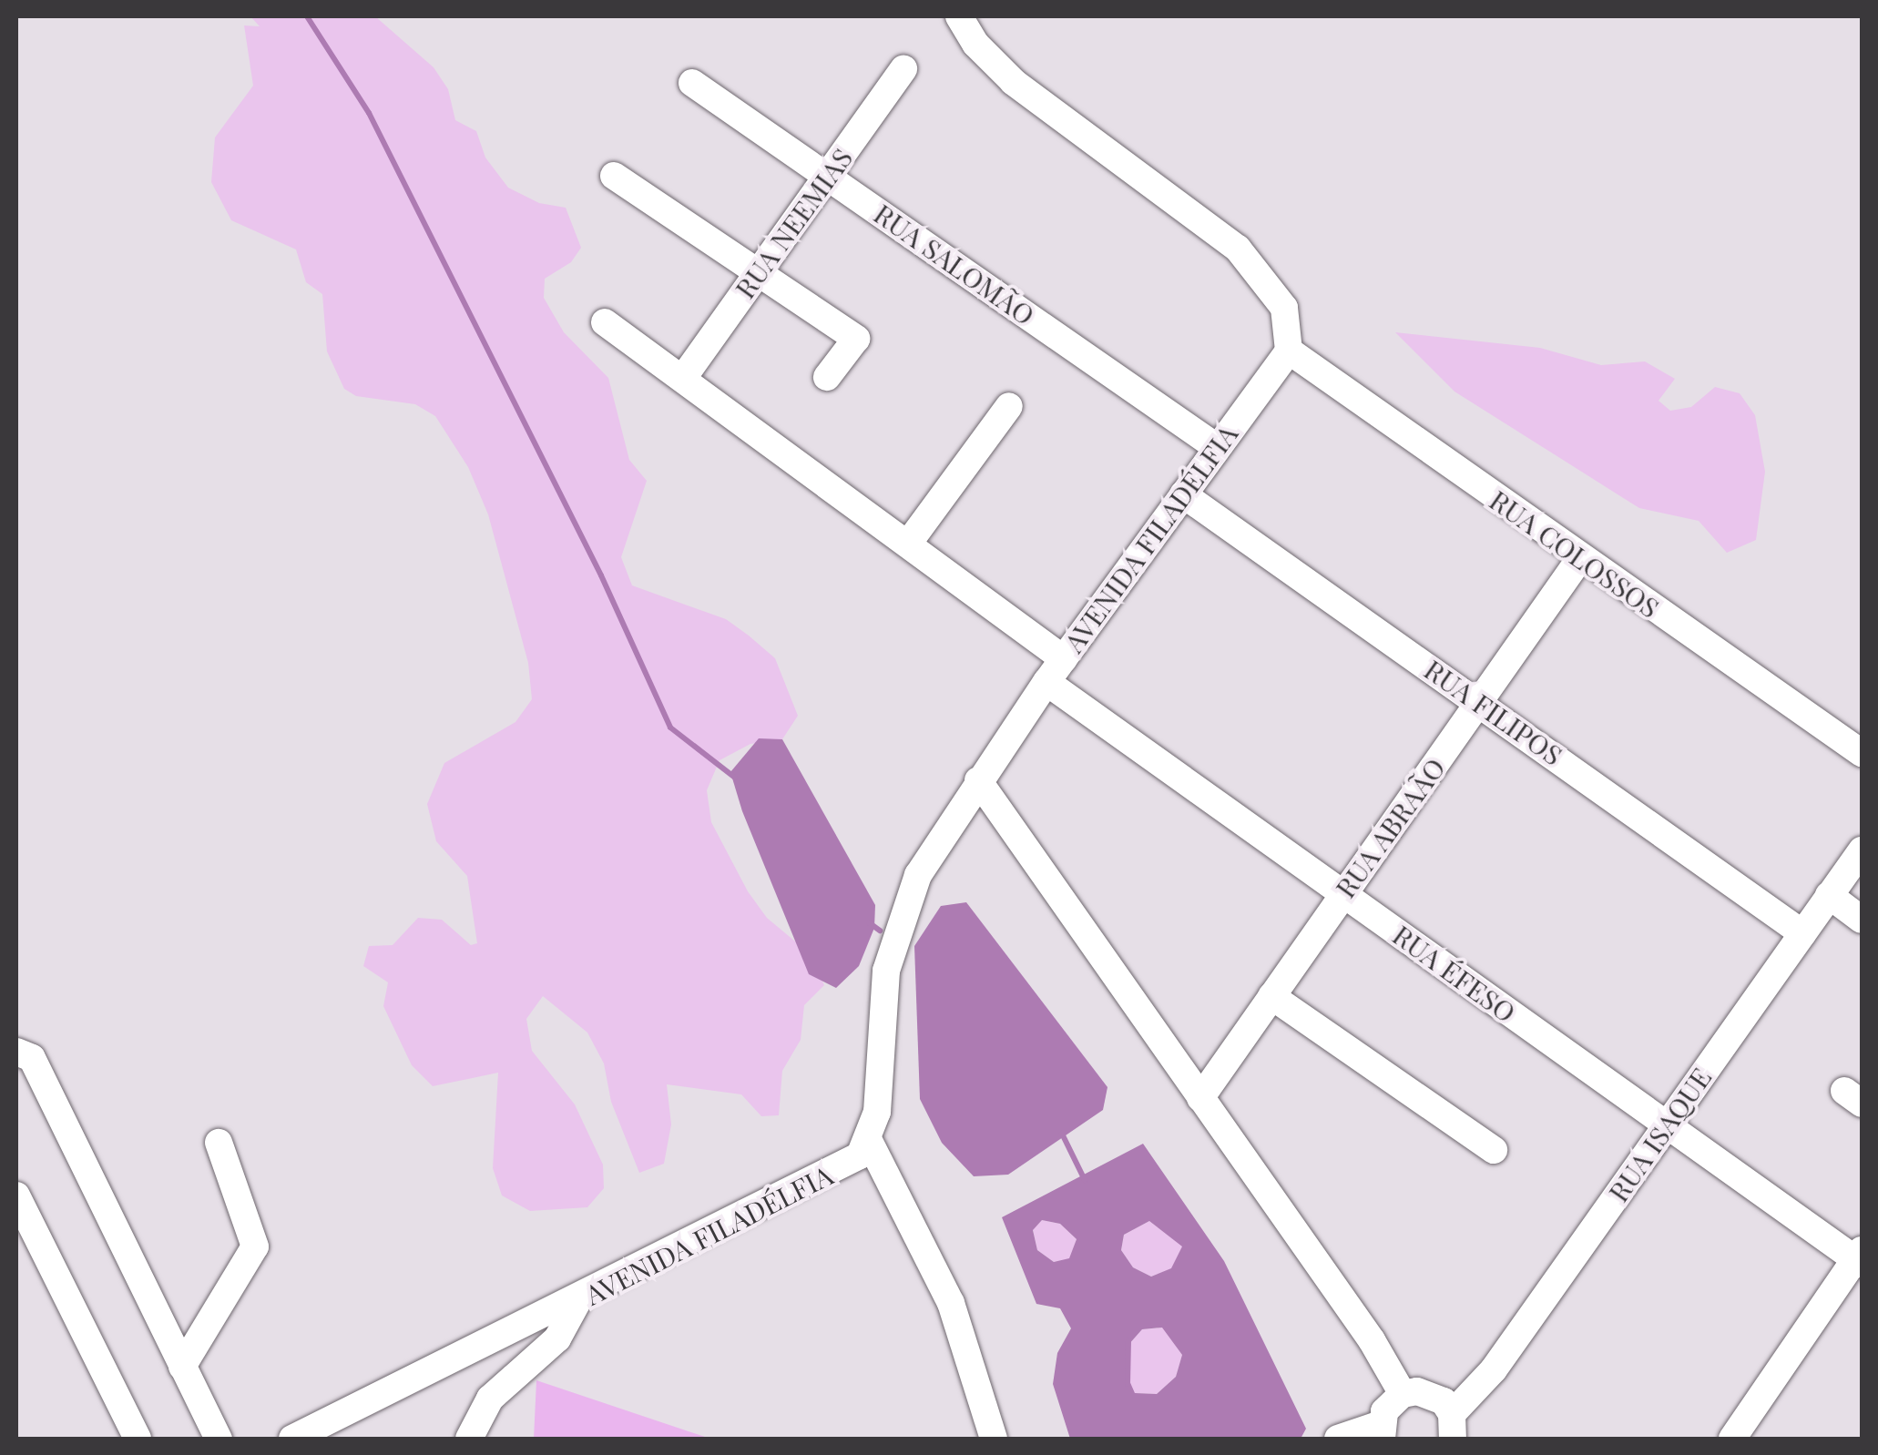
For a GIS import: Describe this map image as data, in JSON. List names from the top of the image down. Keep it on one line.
{"streets":{"street":["RUA NEEMIAS","RUA SALOMÃO","AVENIDA FILADÉLFIA","RUA COLOSSOS","RUA FILIPOS","RUA ABRAÃO","RUA ÉFESO","RUA ISAQUE"]},"crossings":[["RUA NEEMIAS","RUA SALOMÃO"],["RUA SALOMÃO","AVENIDA FILADÉLFIA"],["AVENIDA FILADÉLFIA","RUA COLOSSOS"],["AVENIDA FILADÉLFIA","RUA FILIPOS"],["AVENIDA FILADÉLFIA","RUA ÉFESO"],["RUA COLOSSOS","RUA ABRAÃO"],["RUA FILIPOS","RUA ABRAÃO"],["RUA FILIPOS","RUA ISAQUE"],["RUA ABRAÃO","RUA ÉFESO"],["RUA ÉFESO","RUA ISAQUE"]]}
